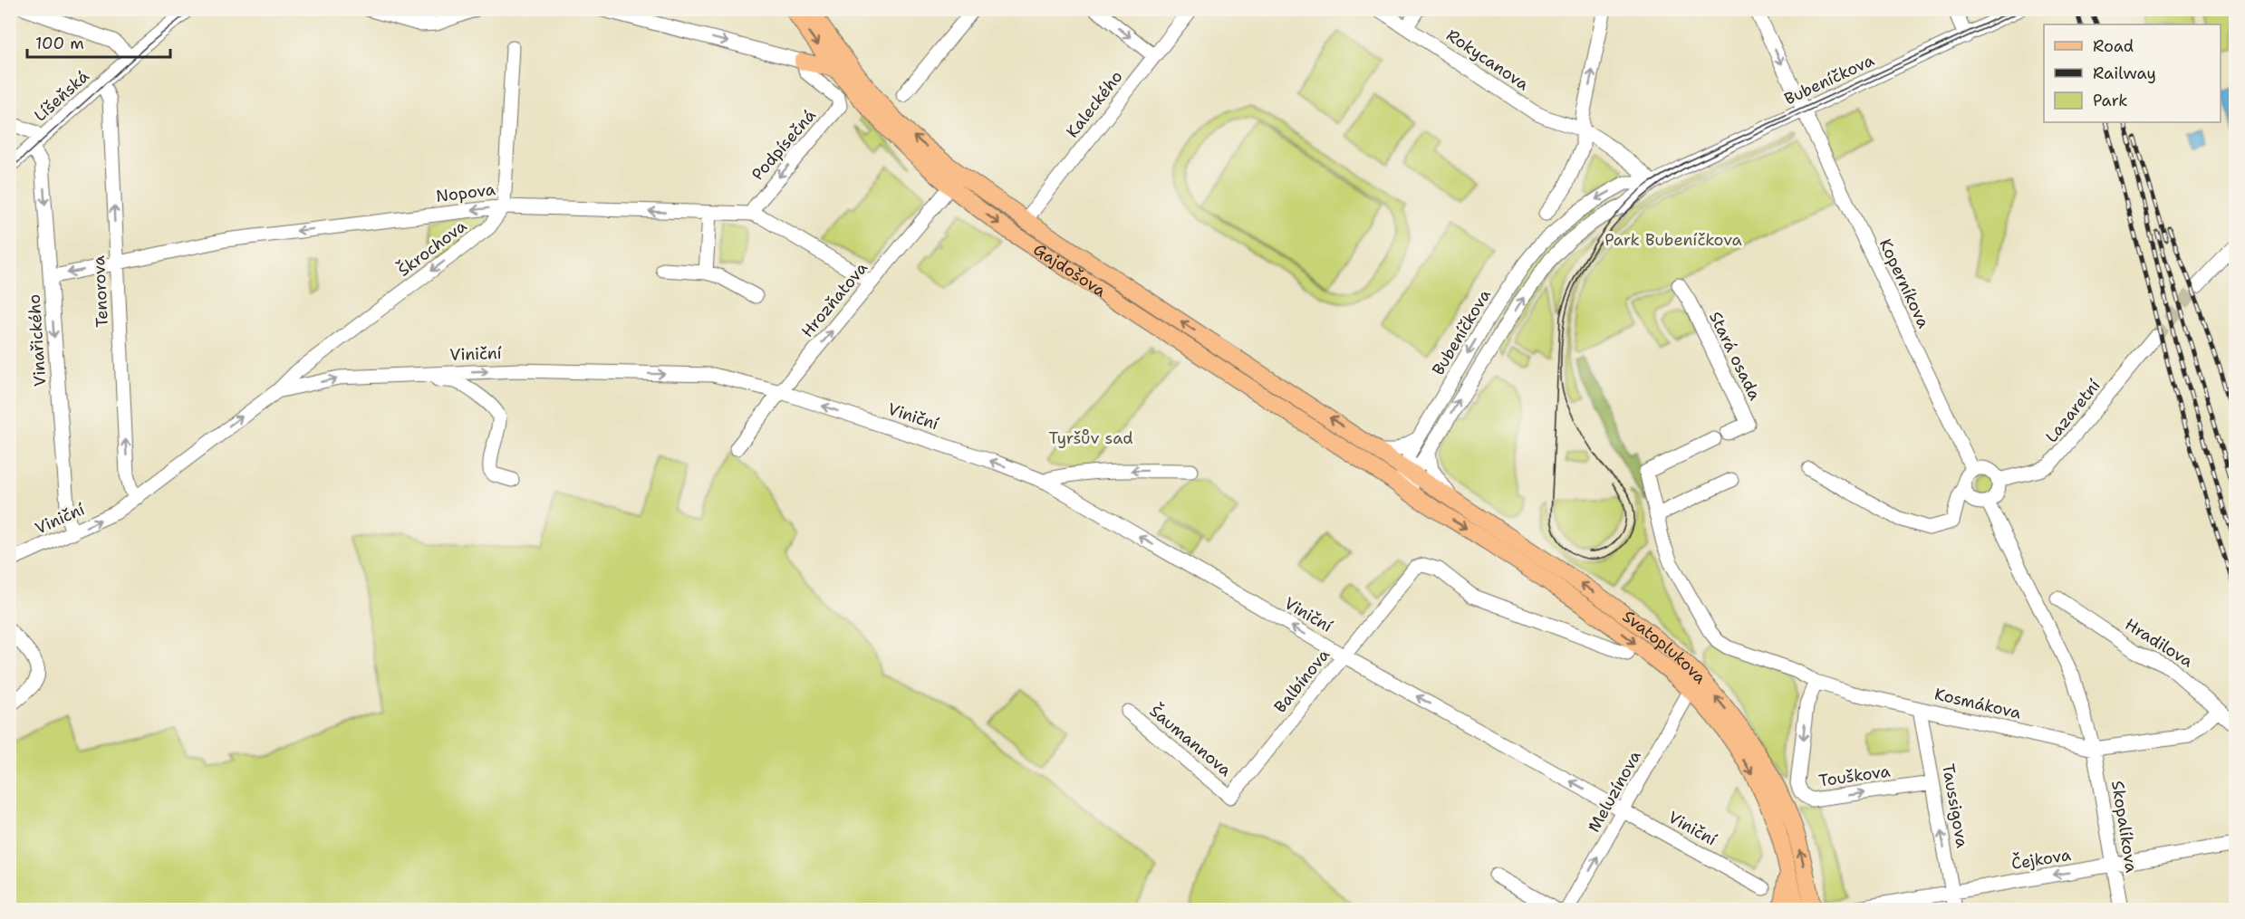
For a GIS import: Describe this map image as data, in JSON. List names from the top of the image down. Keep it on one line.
{"streets":{"main road":["Gajdošova","Svatoplukova"],"street":["Rokycanova","Bubeníčkova","Líšeňská","Kaleckého","Podpísečná","Nopova","Škrochova","Koperníkova","Tenorova","Hrozňatova","Vinařického","Viniční","Stará osada","Lazaretní","Hradilova","Balbínova","Kosmákova","Šaumannova","Touškova","Meluzínova","Taussigova","Skopalíkova","Čejkova"]},"crossings":[["Bubeníčkova","Gajdošova"],["Bubeníčkova","Koperníkova"],["Bubeníčkova","Svatoplukova"],["Líšeňská","Tenorova"],["Líšeňská","Vinařického"],["Kaleckého","Gajdošova"],["Podpísečná","Nopova"],["Nopova","Škrochova"],["Nopova","Tenorova"],["Nopova","Hrozňatova"],["Nopova","Vinařického"],["Škrochova","Viniční"],["Gajdošova","Hrozňatova"],["Gajdošova","Svatoplukova"],["Koperníkova","Lazaretní"],["Tenorova","Viniční"],["Hrozňatova","Viniční"],["Vinařického","Viniční"],["Viniční","Balbínova"],["Viniční","Meluzínova"],["Hradilova","Kosmákova"],["Svatoplukova","Balbínova"],["Svatoplukova","Meluzínova"],["Balbínova","Šaumannova"],["Kosmákova","Touškova"],["Kosmákova","Taussigova"],["Kosmákova","Skopalíkova"],["Touškova","Taussigova"],["Taussigova","Čejkova"],["Skopalíkova","Čejkova"]],"one_way":["Nopova","Škrochova","Tenorova","Hrozňatova","Vinařického","Meluzínova","Taussigova","Čejkova"],"parks":["Park Bubeníčkova","Tyršův sad"],"legend":["Road","Railway","Park"],"scale_bar":"100 m"}
